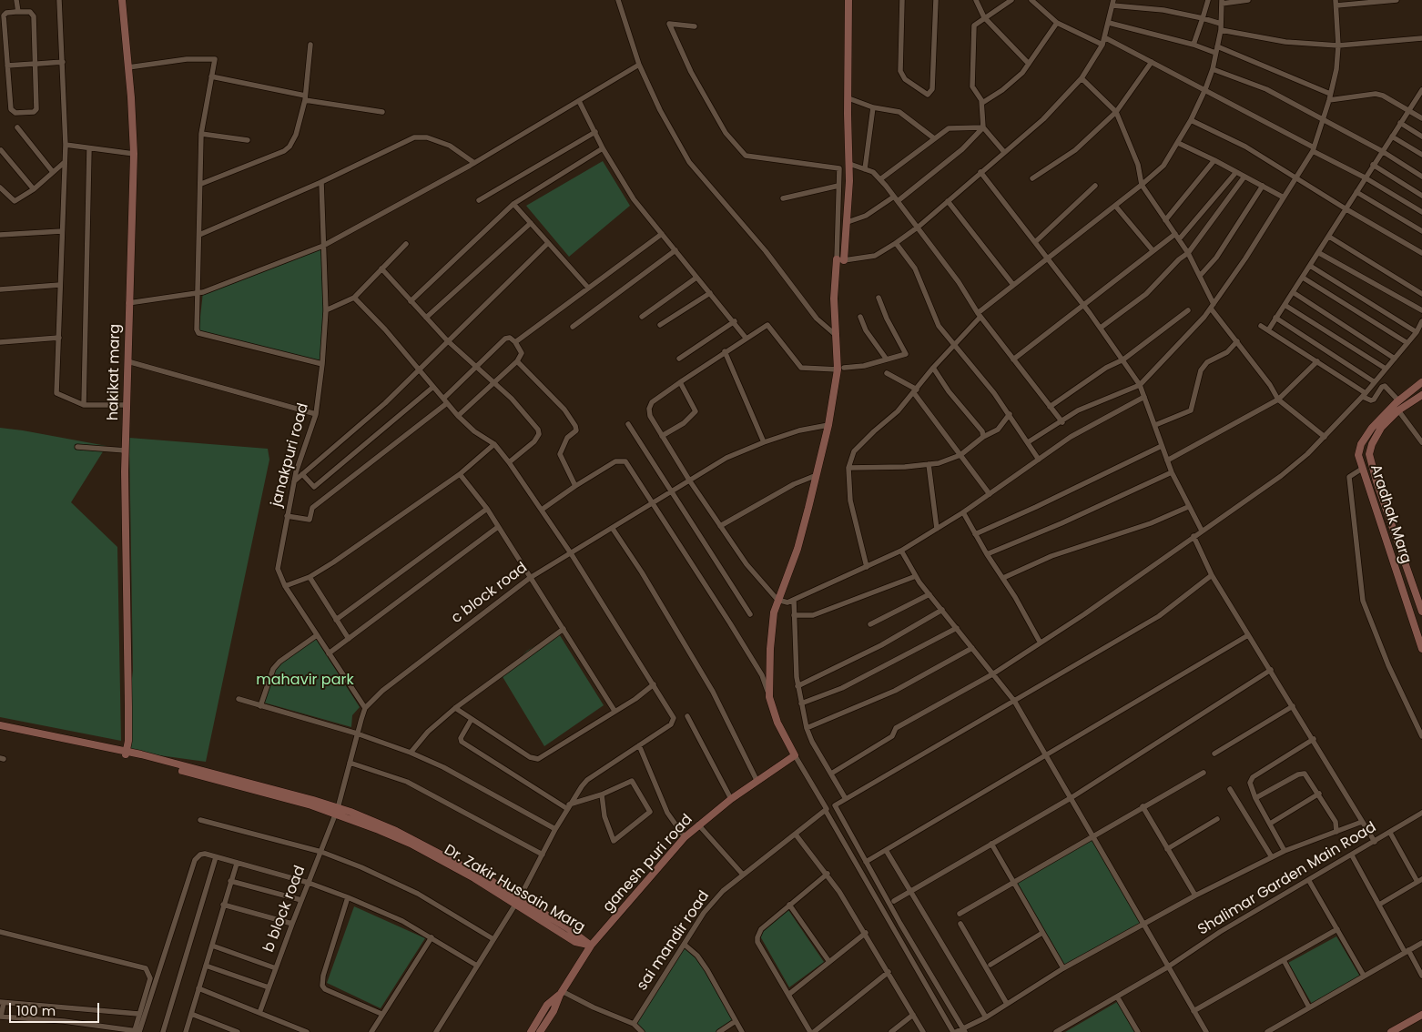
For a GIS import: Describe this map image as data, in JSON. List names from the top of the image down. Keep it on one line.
{"streets":{"street":["hakikat marg","janakpuri road","Aradhak Marg","c block road","ganesh puri road","Shalimar Garden Main Road","Dr. Zakir Hussain Marg","b block road","sai mandir road"]},"crossings":[["hakikat marg","Dr. Zakir Hussain Marg"],["janakpuri road","c block road"],["c block road","Dr. Zakir Hussain Marg"],["c block road","b block road"],["ganesh puri road","Dr. Zakir Hussain Marg"],["Dr. Zakir Hussain Marg","b block road"]],"parks":["mahavir park"],"scale_bar":"100 m"}
